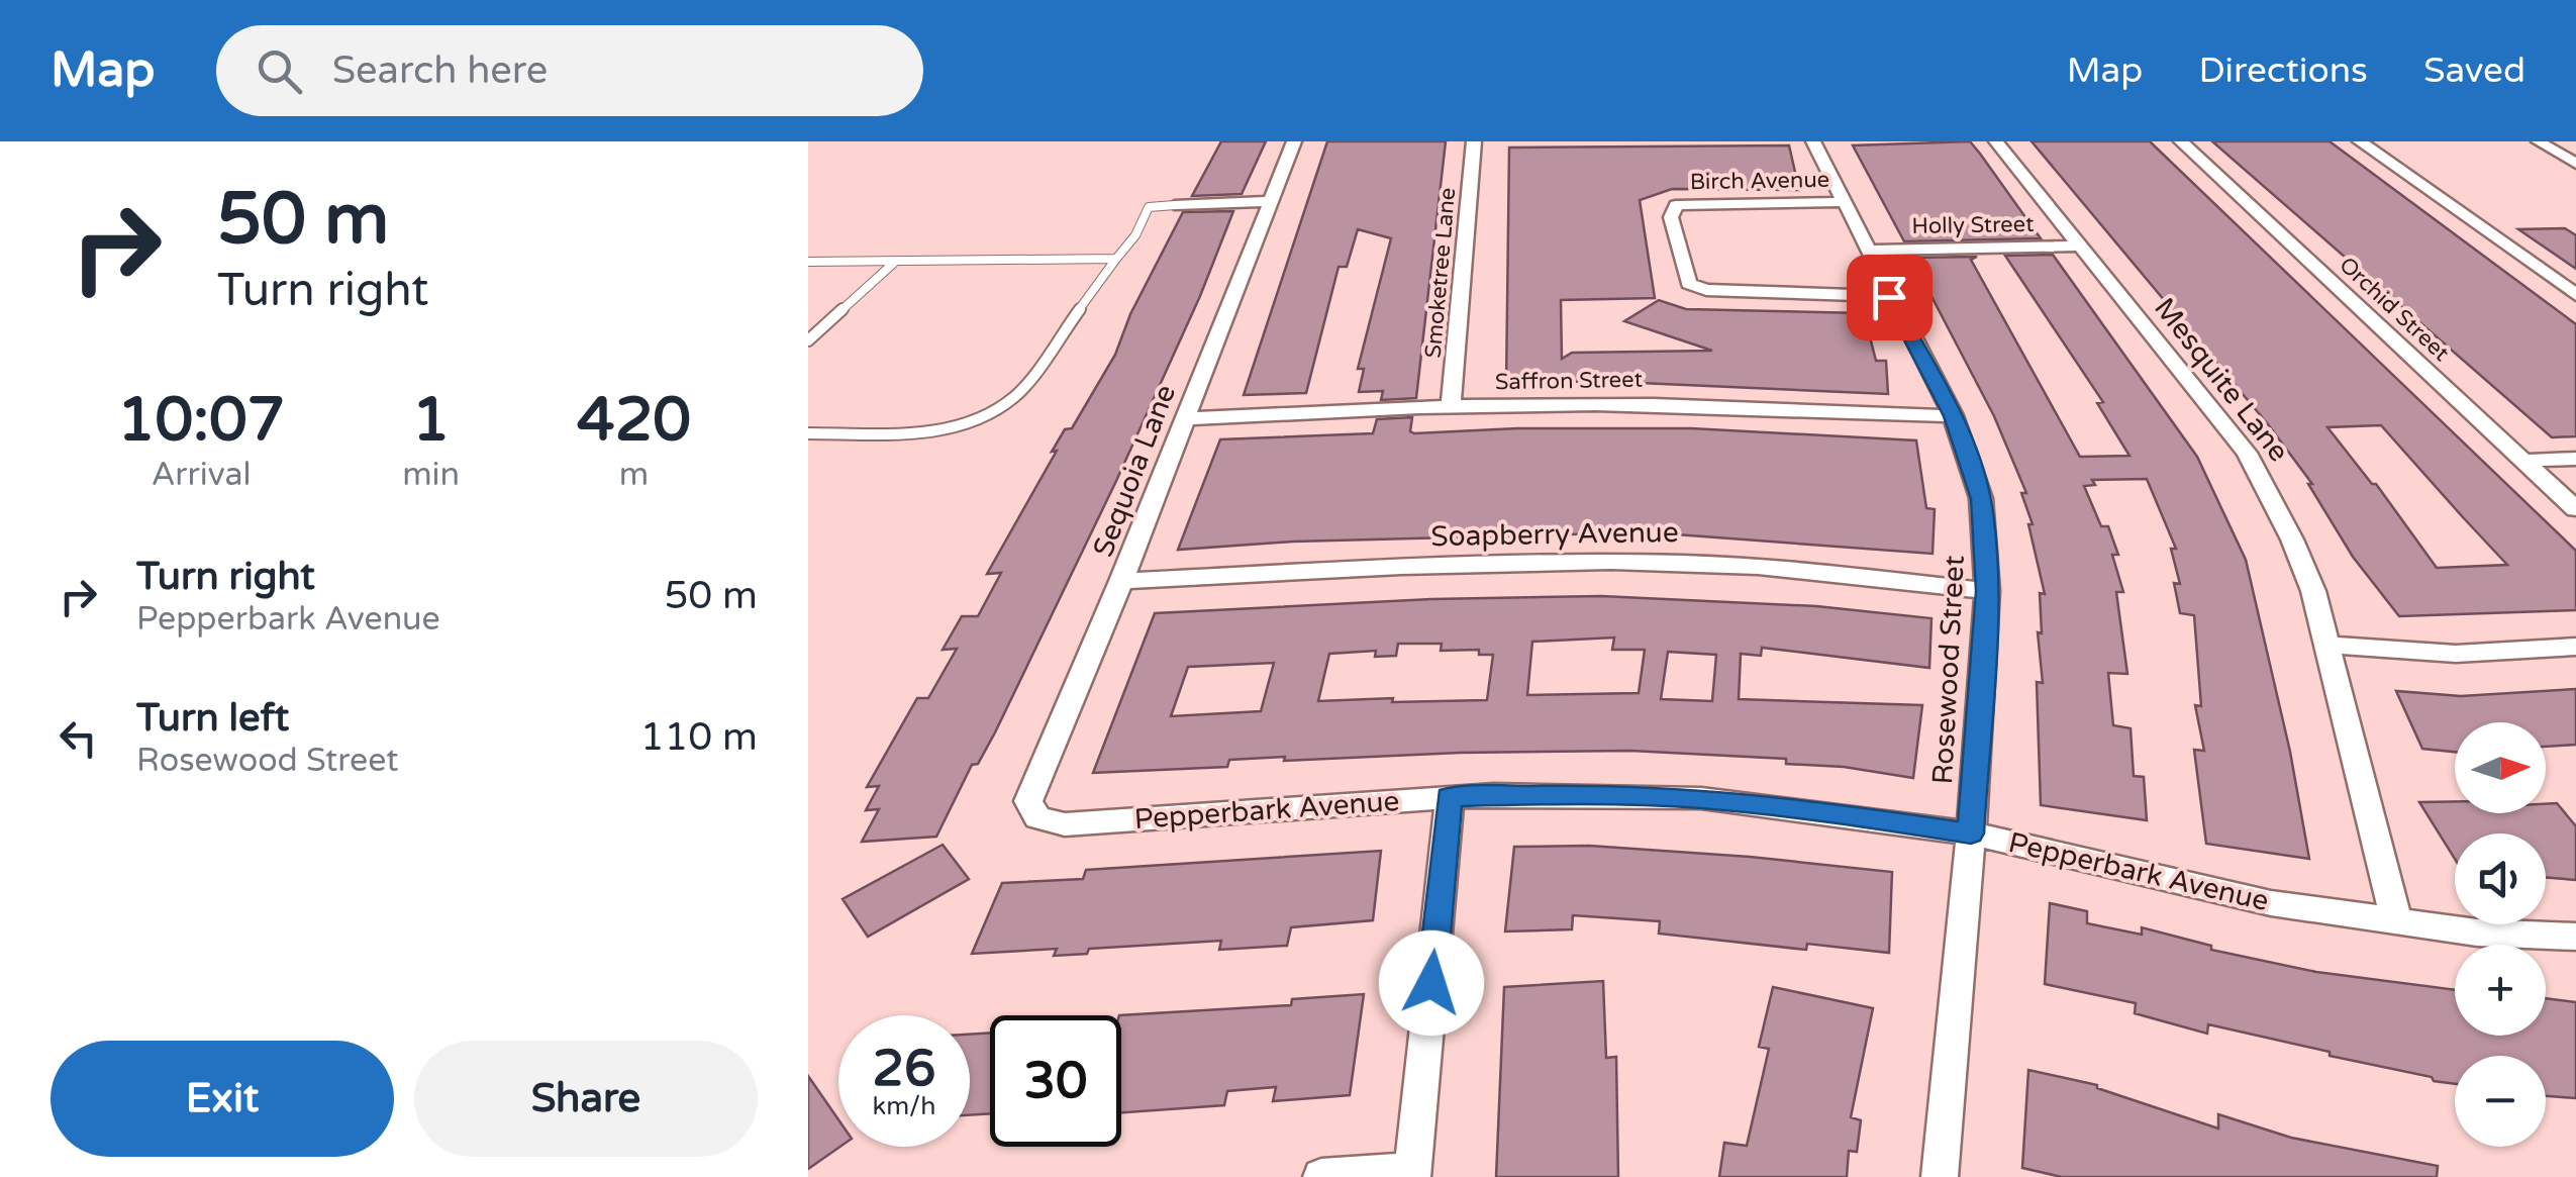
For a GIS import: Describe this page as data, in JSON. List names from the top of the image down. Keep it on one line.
{"streets":{"street":["Birch Avenue","Holly Street","Smoketree Lane","Orchid Street","Mesquite Lane","Saffron Street","Sequoia Lane","Soapberry Avenue","Rosewood Street","Pepperbark Avenue"]},"crossings":[["Birch Avenue","Rosewood Street"],["Holly Street","Mesquite Lane"],["Holly Street","Rosewood Street"],["Smoketree Lane","Saffron Street"],["Mesquite Lane","Pepperbark Avenue"],["Saffron Street","Sequoia Lane"],["Saffron Street","Rosewood Street"],["Sequoia Lane","Soapberry Avenue"],["Sequoia Lane","Pepperbark Avenue"],["Soapberry Avenue","Rosewood Street"],["Rosewood Street","Pepperbark Avenue"]],"north":"right","page":{"header":"Map","search":"Search here","nav":["Map","Directions","Saved"],"turn":["50 m","Turn right"],"eta":["10:07","Arrival","1","min","420","m"],"list":[{"name":"Turn right","note":"Pepperbark Avenue","value":"50 m"},{"name":"Turn left","note":"Rosewood Street","value":"110 m"}],"map_buttons":["+","−"],"speed":"26 km/h","limit":"30","buttons":["Exit","Share"]}}
